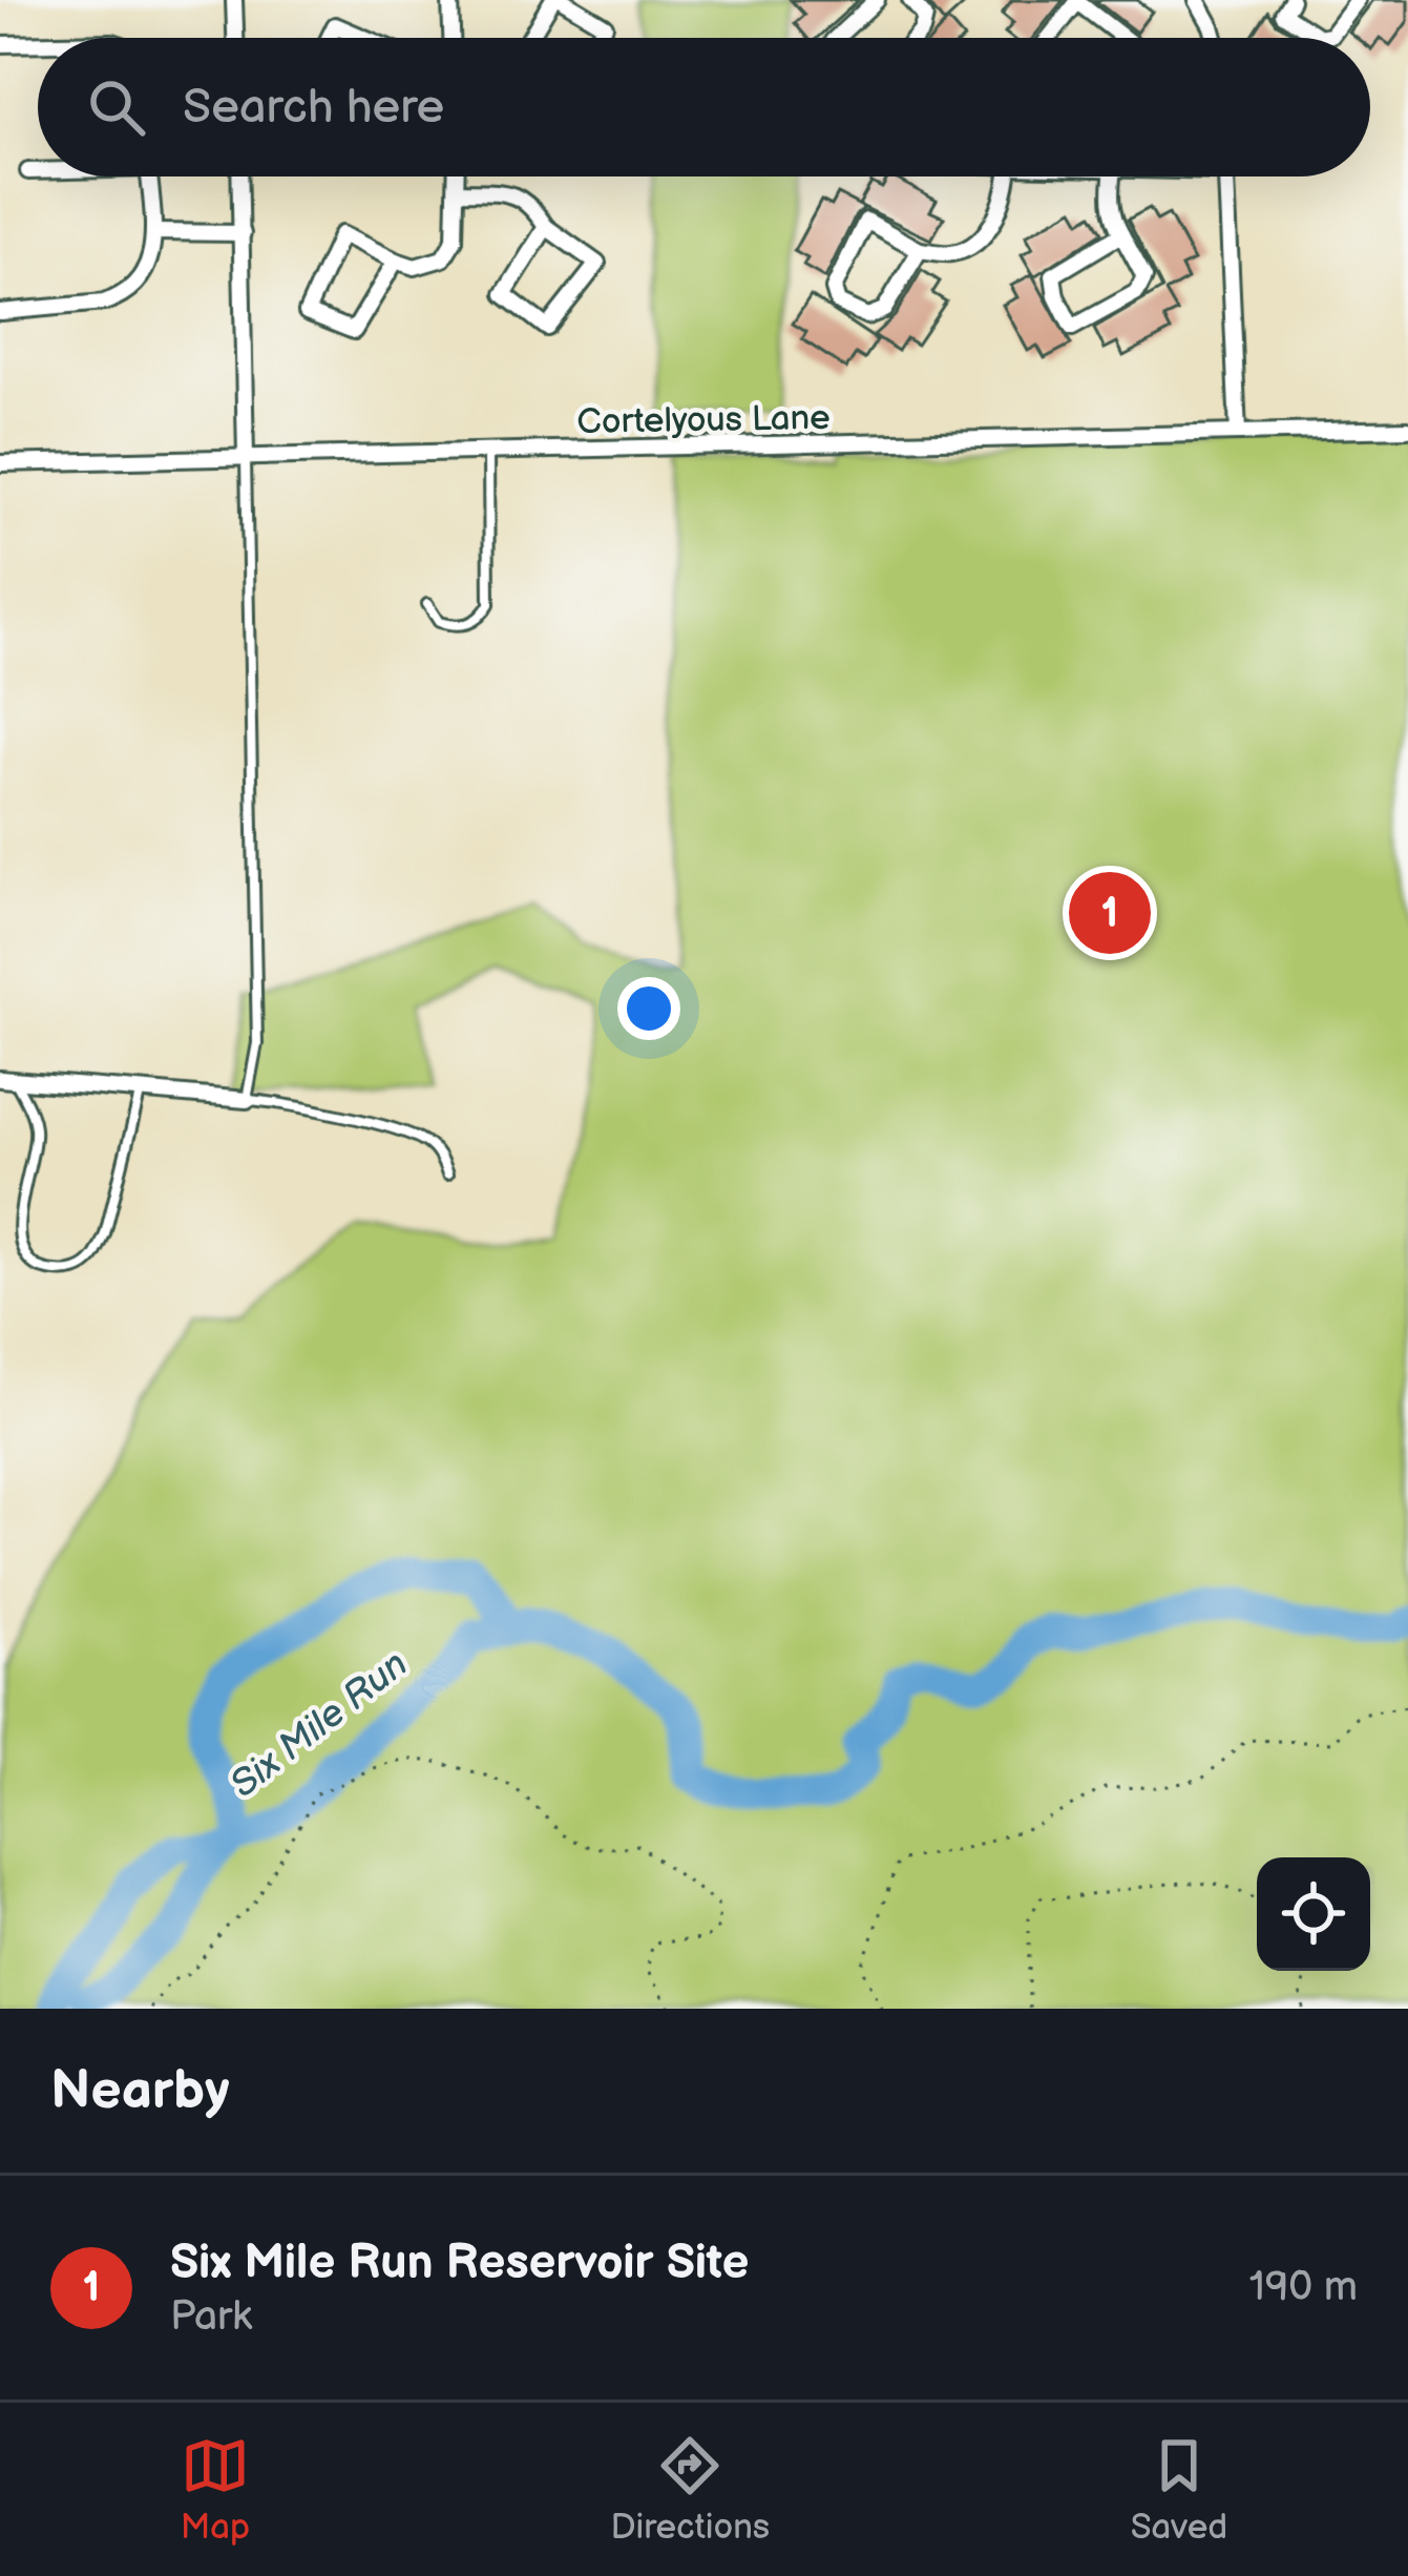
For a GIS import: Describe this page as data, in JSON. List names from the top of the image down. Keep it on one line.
{"streets":{"street":["Cortelyous Lane"]},"water":["Six Mile Run"],"page":{"search":"Search here","pins":"1","heading":"Nearby","list":[{"mark":"1","name":"Six Mile Run Reservoir Site","note":"Park","value":"190 m"}],"nav":["Map","Directions","Saved"]}}
